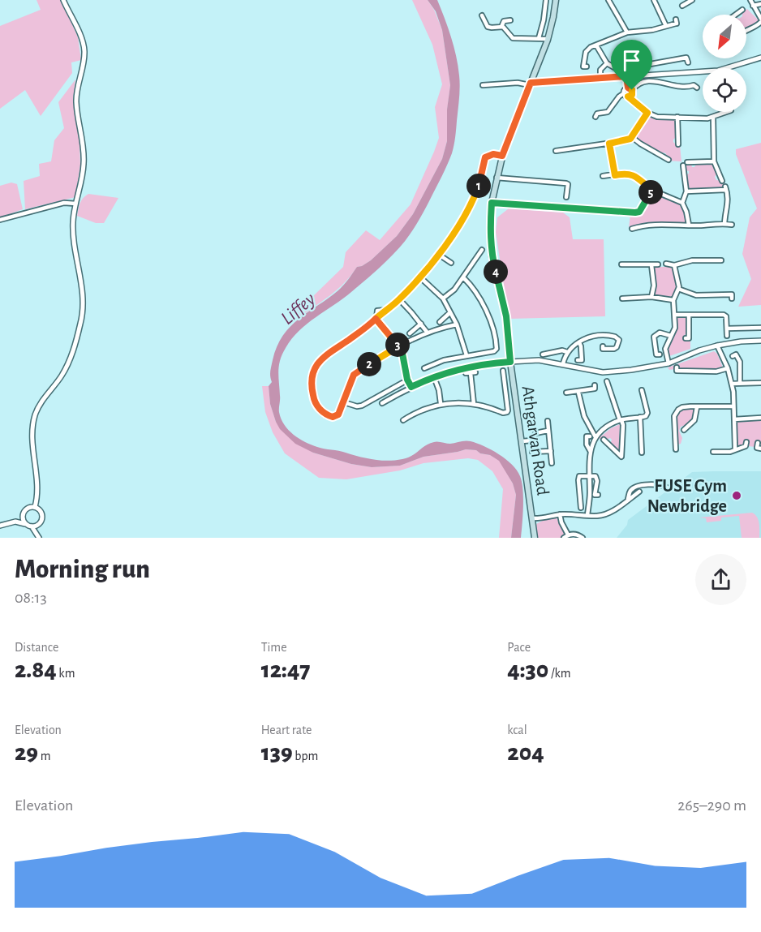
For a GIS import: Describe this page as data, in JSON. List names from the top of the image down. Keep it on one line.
{"streets":{"main road":["Athgarvan Road"]},"water":["Liffey"],"places":["FUSE Gym Newbridge"],"north":"bottom left","page":{"pins":["1","5","4","3","2"],"heading":["Morning run","08:13"],"stats":[["Distance","2.84 km"],["Time","12:47"],["Pace","4:30 /km"],["Elevation","29 m"],["Heart rate","139 bpm"],["kcal","204"]],"chart":["Elevation","265–290 m"]}}
